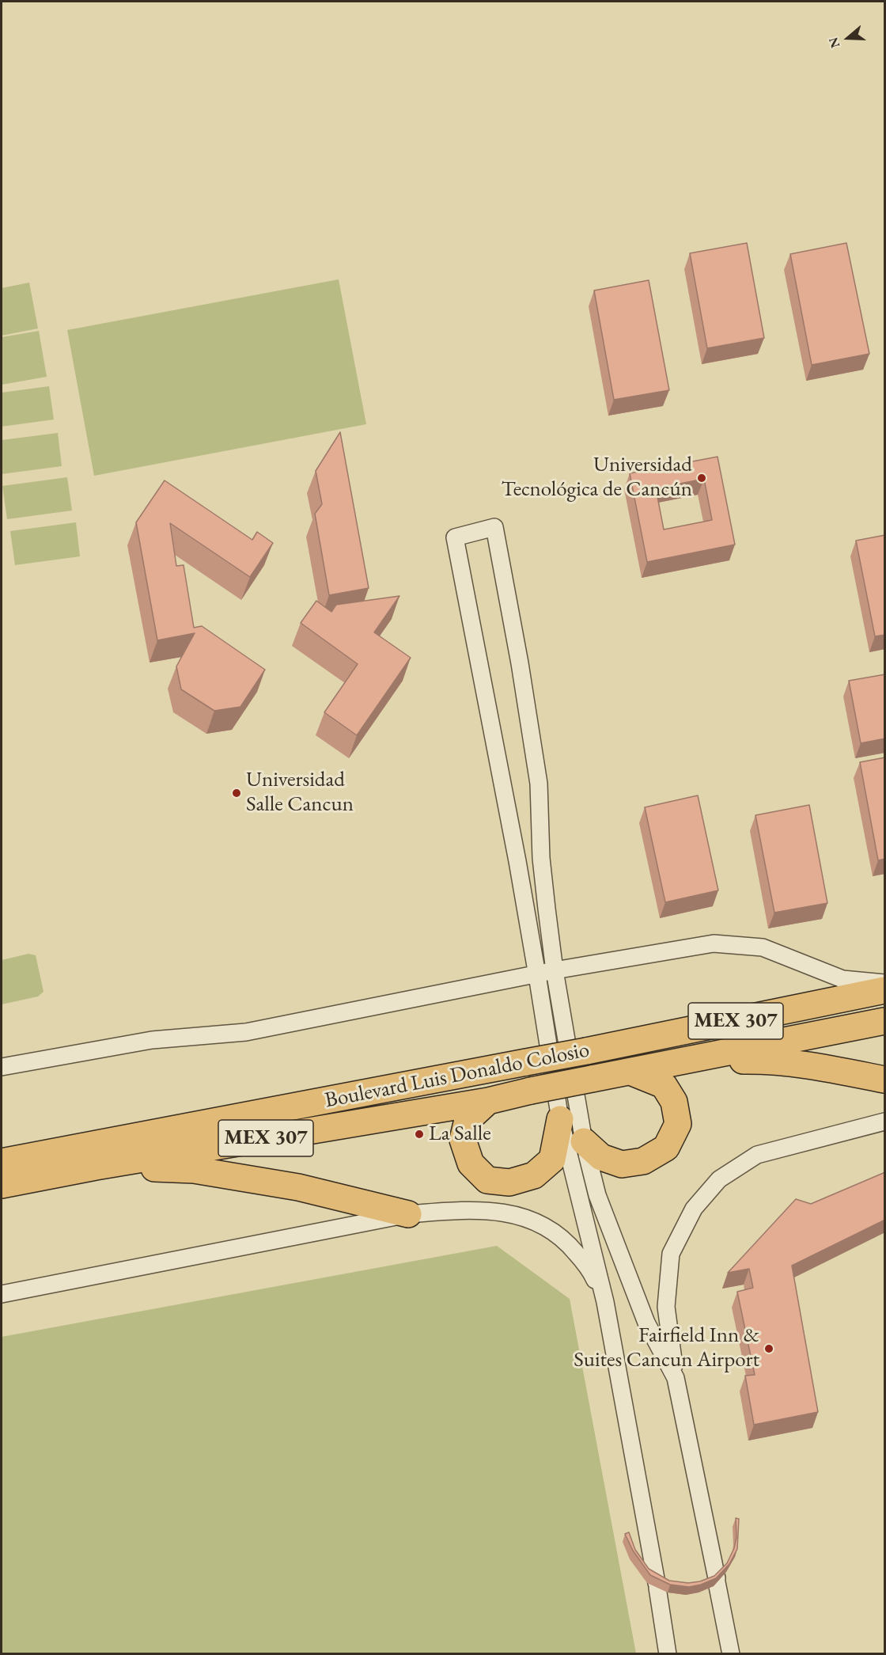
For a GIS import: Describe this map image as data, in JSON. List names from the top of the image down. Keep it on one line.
{"streets":{"main road":["MEX 307","Boulevard Luis Donaldo Colosio"]},"places":["Universidad Tecnológica de Cancún","Universidad Salle Cancun","La Salle","Fairfield Inn & Suites Cancun Airport"],"north":"left"}
